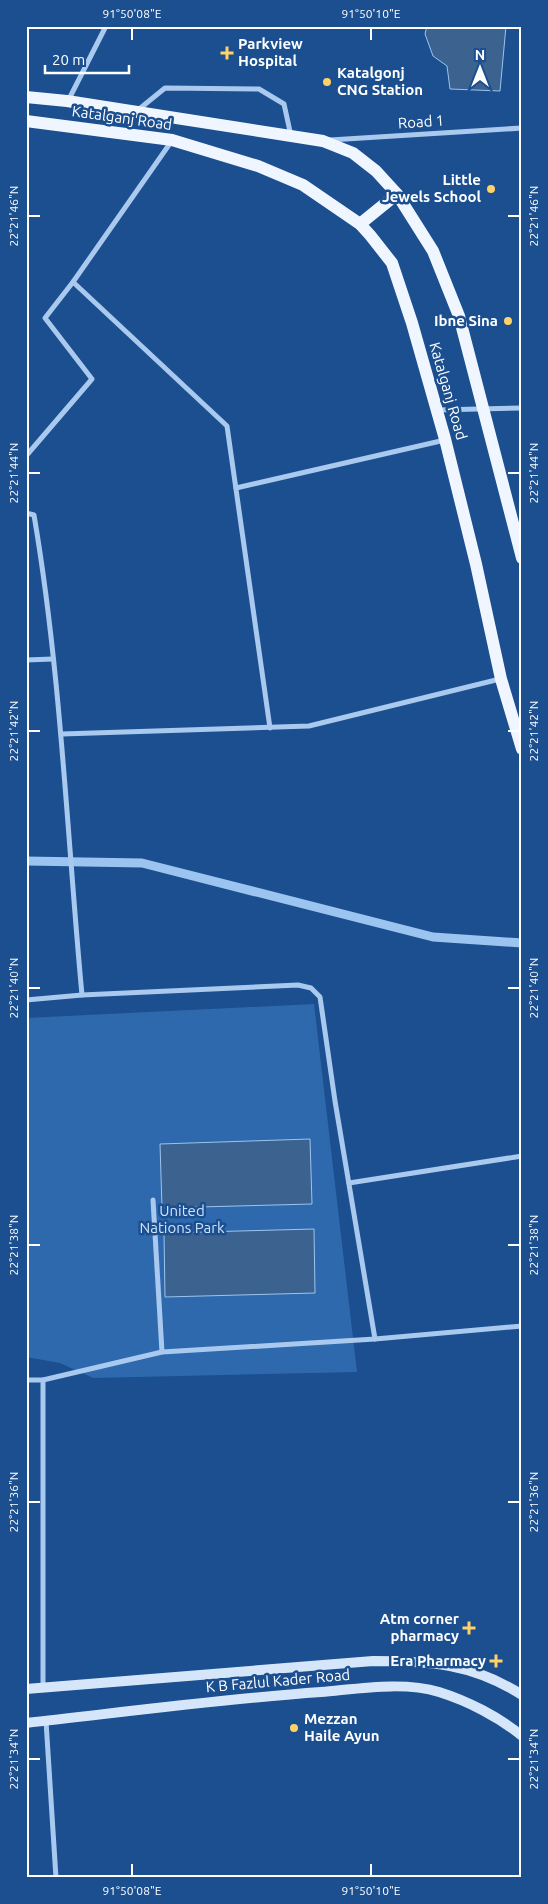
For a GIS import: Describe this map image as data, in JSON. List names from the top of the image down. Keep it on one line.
{"streets":{"main road":["Katalganj Road","K B Fazlul Kader Road"],"street":["Road 1"]},"crossings":[["Katalganj Road","Road 1"]],"parks":["United Nations Park"],"places":{"health":["Parkview Hospital","Atm corner pharmacy","Era Pharmacy"],"other":["Katalgonj CNG Station","Little Jewels School","Ibne Sina","Mezzan Haile Ayun"]},"scale_bar":"20 m","north":"top","coordinates":["91°50'08\"E","91°50'10\"E","22°21'46\"N","22°21'44\"N","22°21'42\"N","22°21'40\"N","22°21'38\"N","22°21'36\"N","22°21'34\"N"]}
